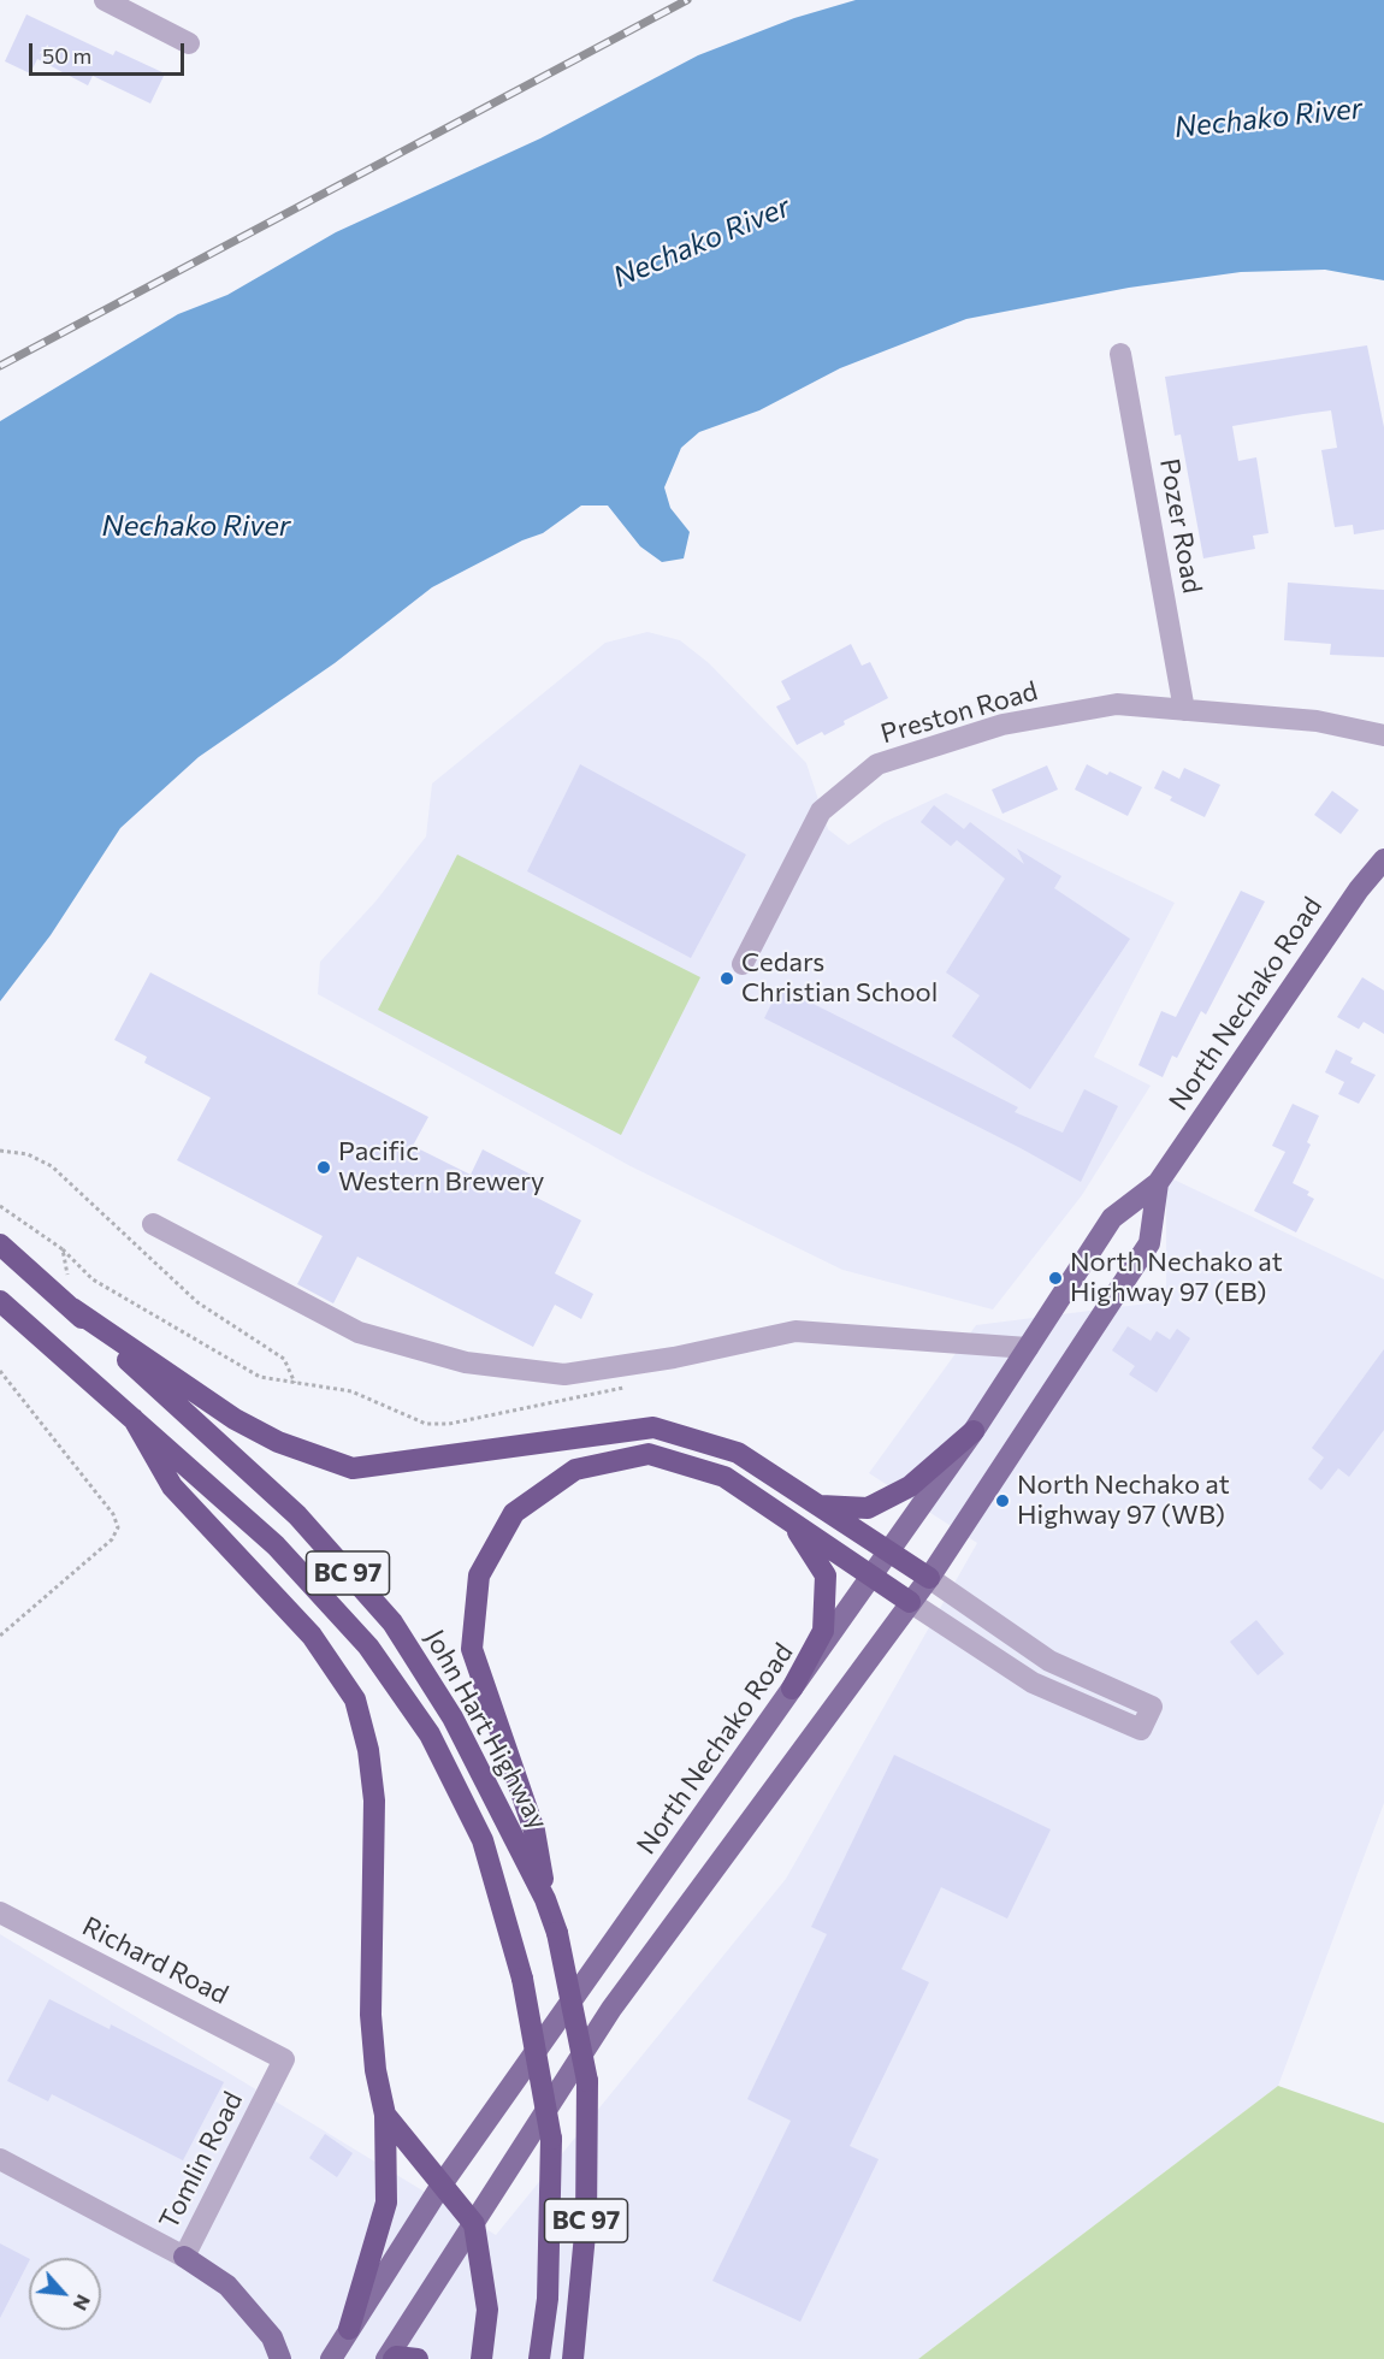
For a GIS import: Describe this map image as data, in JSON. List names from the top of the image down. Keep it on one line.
{"streets":{"highway":["BC 97","John Hart Highway"],"main road":["North Nechako Road"],"street":["Pozer Road","Preston Road","Richard Road","Tomlin Road"]},"crossings":[["Pozer Road","Preston Road"],["Richard Road","Tomlin Road"]],"water":["Nechako River"],"places":["Cedars Christian School","Pacific Western Brewery","North Nechako at Highway 97 (EB)","North Nechako at Highway 97 (WB)"],"scale_bar":"50 m","north":"bottom right"}
